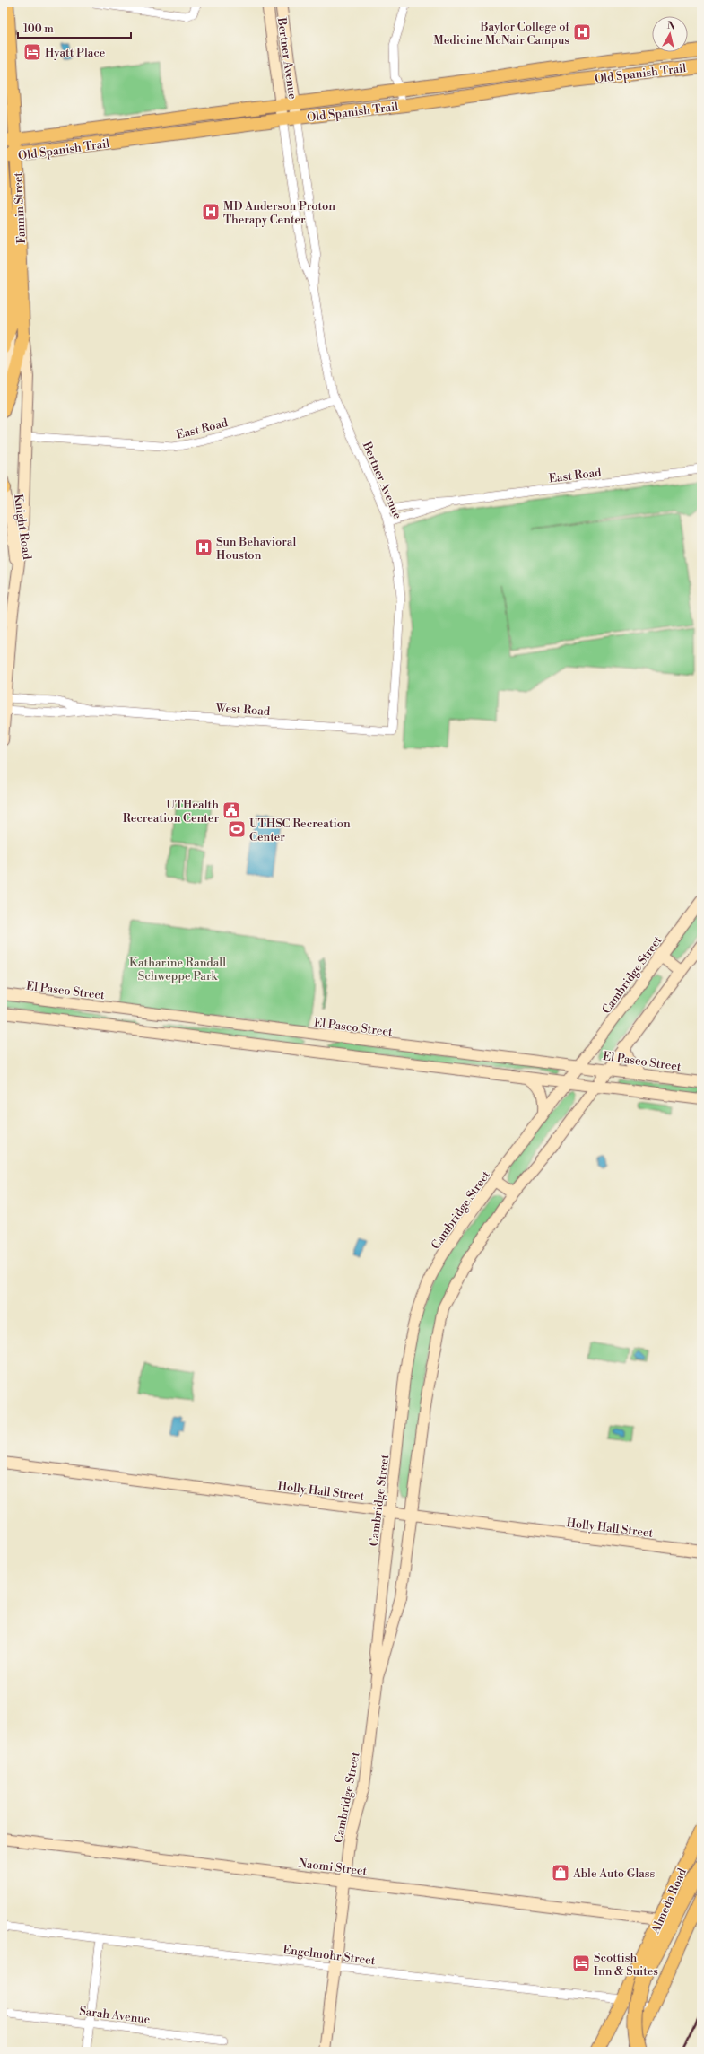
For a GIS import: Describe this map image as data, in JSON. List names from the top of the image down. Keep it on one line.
{"streets":{"main road":["Old Spanish Trail","Fannin Street","Almeda Road"],"street":["Bertner Avenue","East Road","Knight Road","West Road","Cambridge Street","El Paseo Street","Holly Hall Street","Naomi Street","Engelmohr Street","Sarah Avenue"]},"crossings":[["Bertner Avenue","Old Spanish Trail"],["Bertner Avenue","East Road"],["Bertner Avenue","West Road"],["Old Spanish Trail","Fannin Street"],["Fannin Street","Knight Road"],["East Road","Knight Road"],["Knight Road","West Road"],["Cambridge Street","El Paseo Street"],["Cambridge Street","Holly Hall Street"],["Cambridge Street","Naomi Street"],["Cambridge Street","Engelmohr Street"],["Naomi Street","Almeda Road"],["Almeda Road","Engelmohr Street"]],"parks":["Katharine Randall Schweppe Park"],"places":{"hospital":["Baylor College of Medicine McNair Campus","MD Anderson Proton Therapy Center","Sun Behavioral Houston"],"hotel":["Hyatt Place","Scottish Inn & Suites"],"public building":["UTHealth Recreation Center"],"sports":["UTHSC Recreation Center"],"shop":["Able Auto Glass"]},"scale_bar":"100 m","north":"top"}
